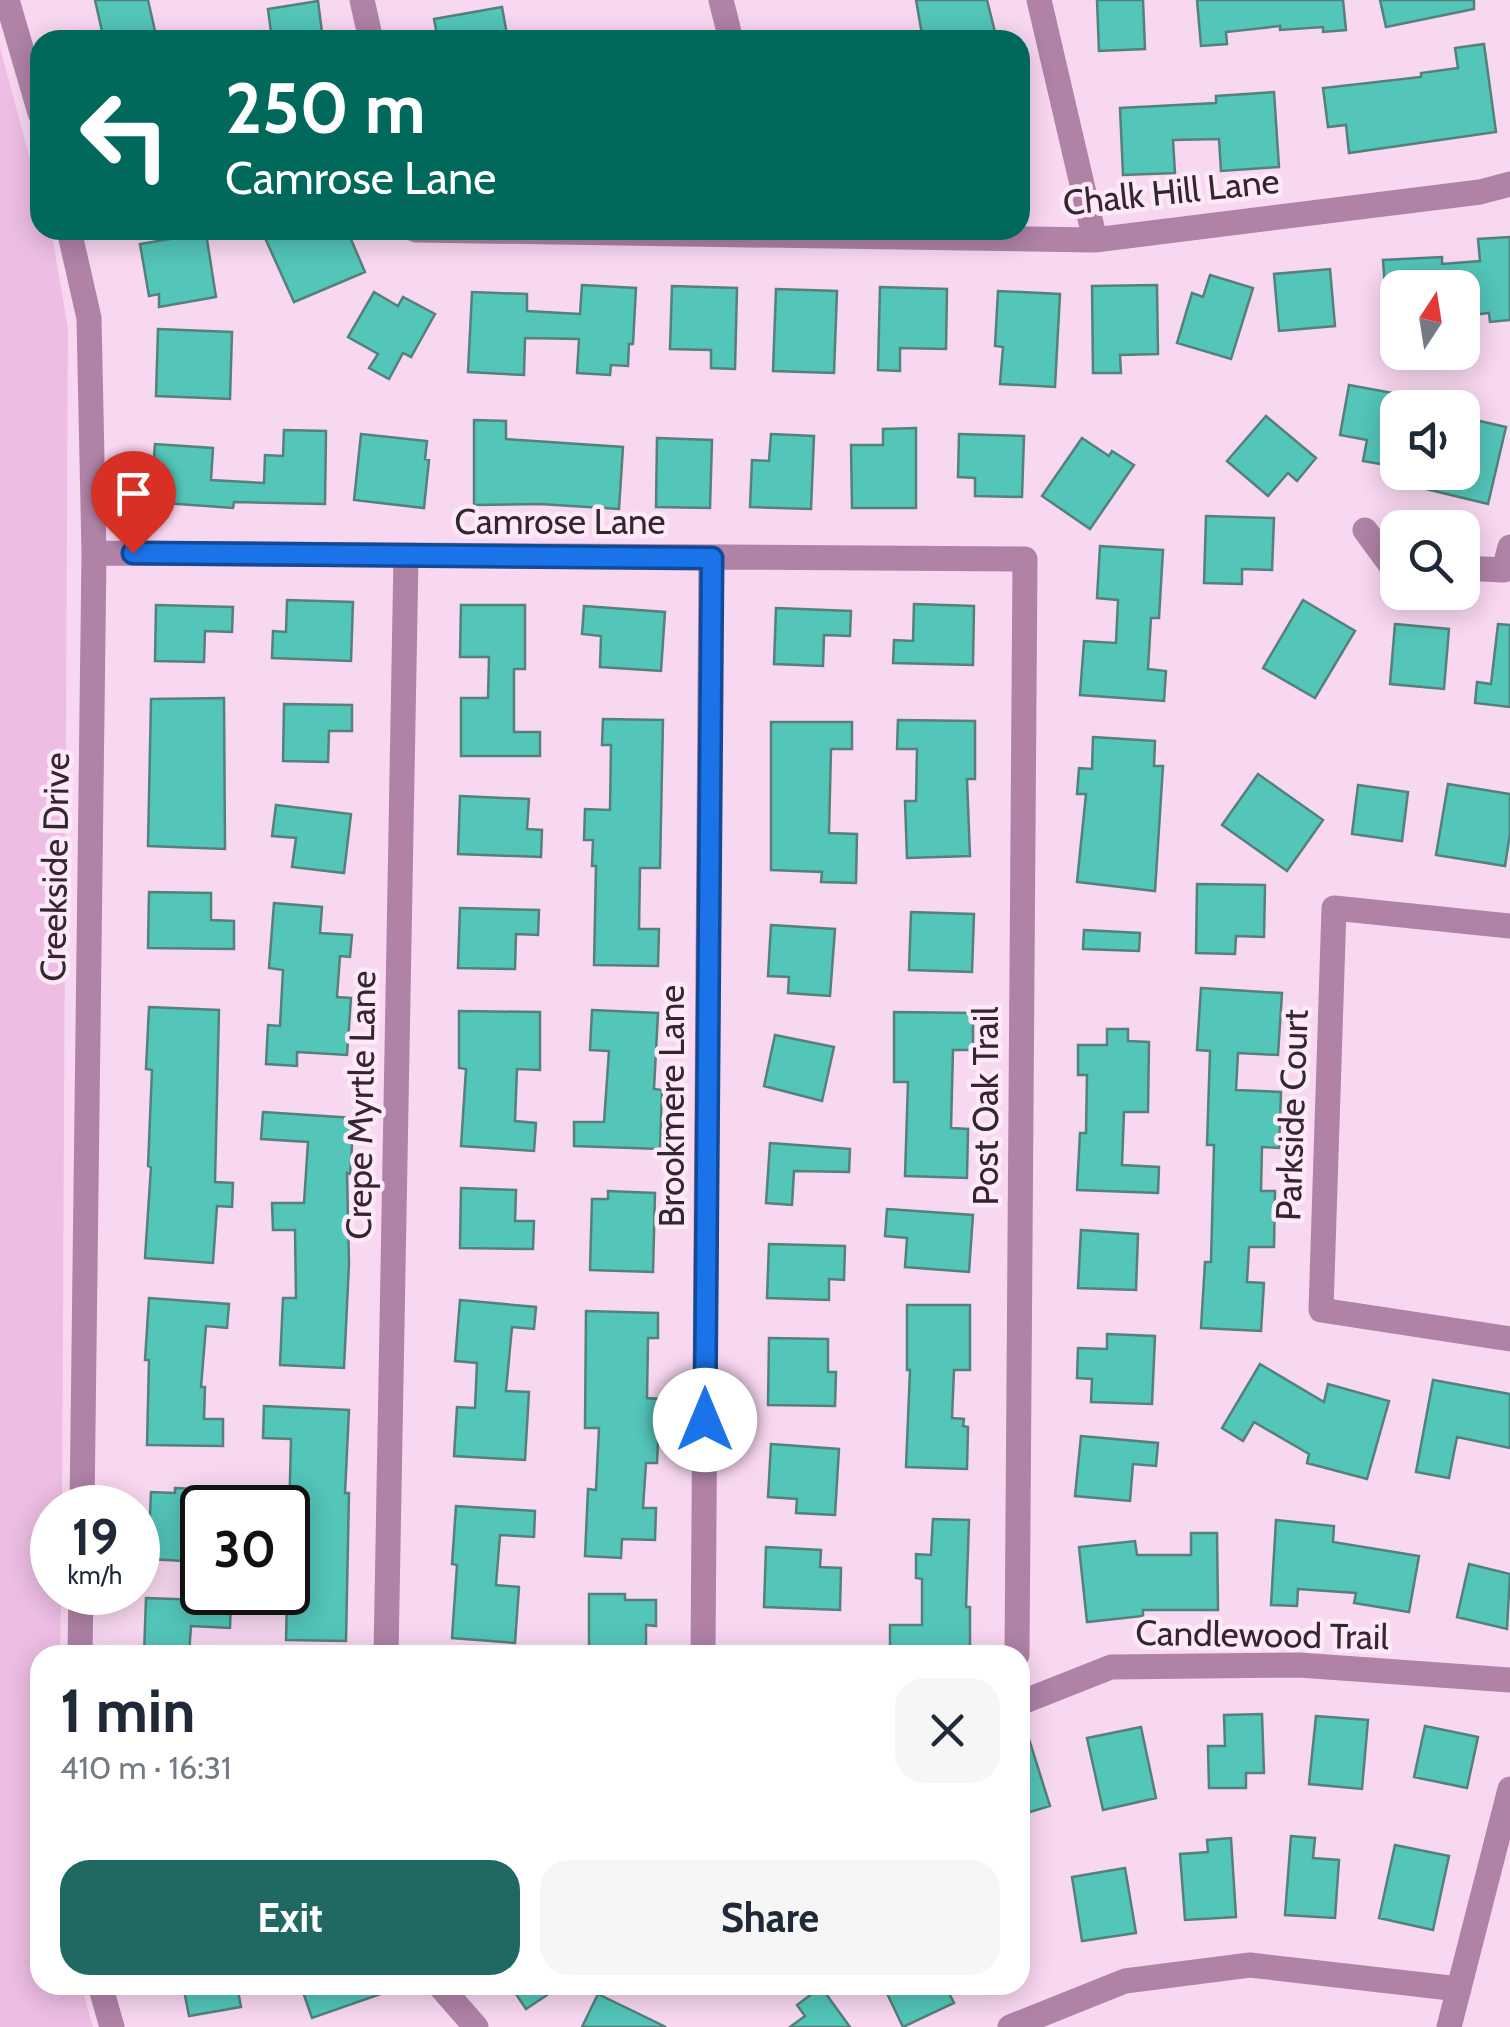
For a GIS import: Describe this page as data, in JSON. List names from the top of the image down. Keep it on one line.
{"streets":{"street":["Chalk Hill Lane","Camrose Lane","Creekside Drive","Crepe Myrtle Lane","Brookmere Lane","Post Oak Trail","Parkside Court","Candlewood Trail"]},"crossings":[["Camrose Lane","Creekside Drive"],["Camrose Lane","Crepe Myrtle Lane"],["Camrose Lane","Brookmere Lane"],["Camrose Lane","Post Oak Trail"]],"north":"top","page":{"turn":["250 m","Camrose Lane"],"speed":"19 km/h","limit":"30","heading":["1 min","410 m · 16:31"],"buttons":["Exit","Share"]}}
